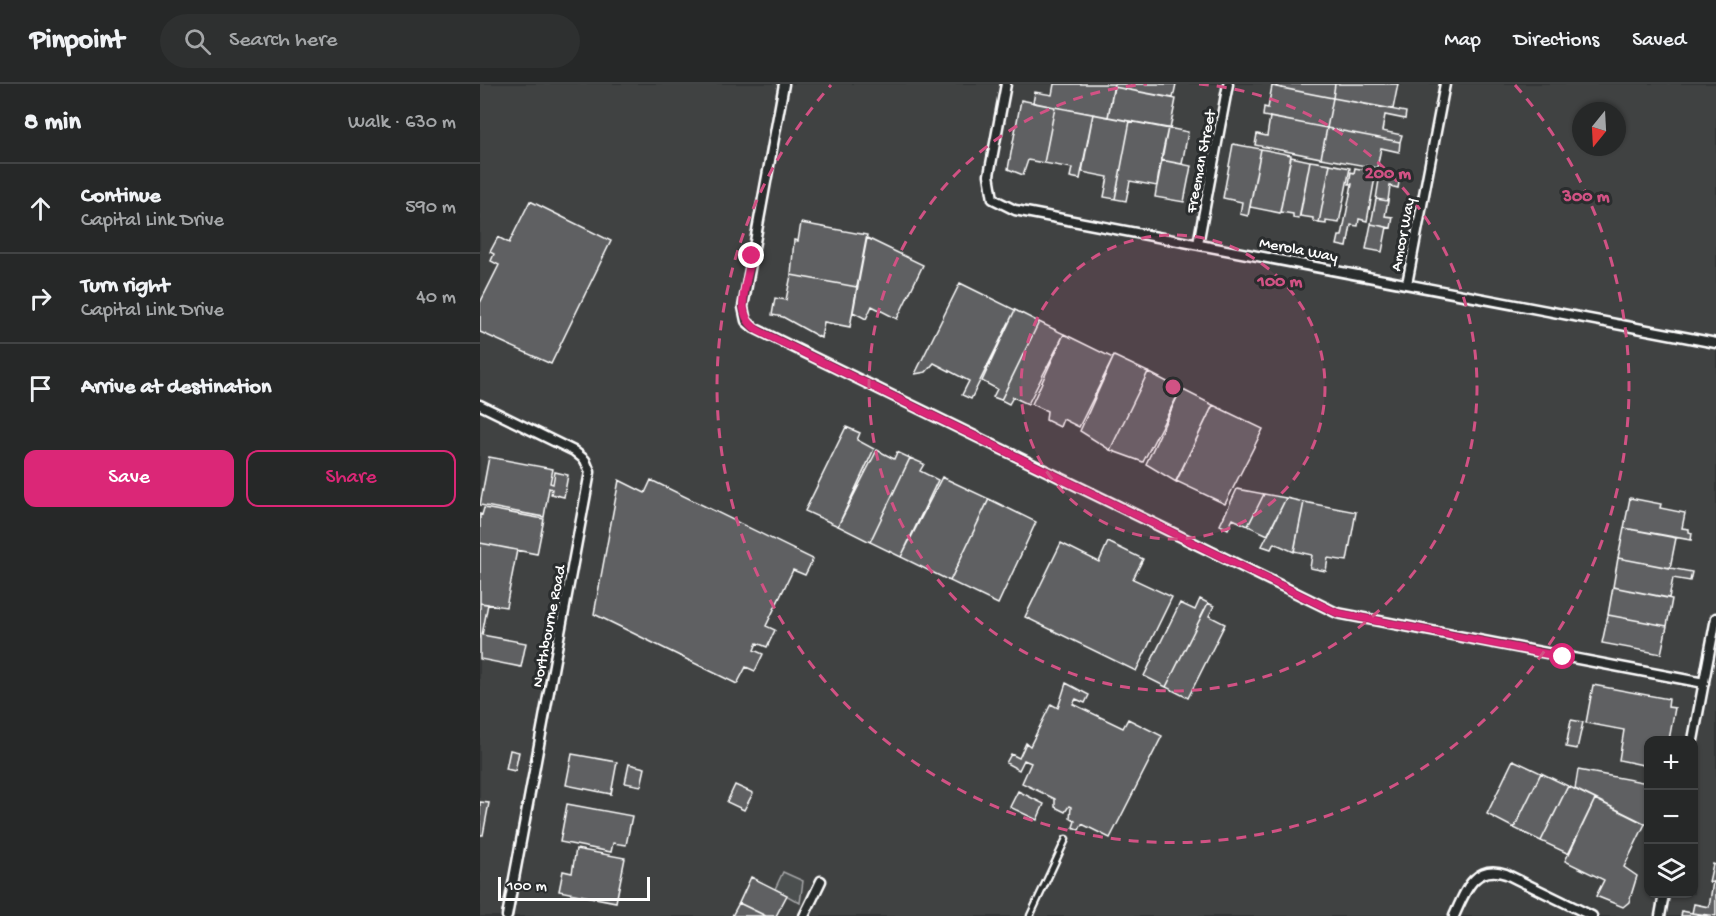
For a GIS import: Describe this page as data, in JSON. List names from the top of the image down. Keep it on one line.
{"streets":{"street":["Freeman Street","Amcor Way","Merola Way","Northbourne Road"]},"crossings":[["Freeman Street","Merola Way"],["Amcor Way","Merola Way"]],"scale_bar":"100 m","north":"bottom","page":{"header":"Pinpoint","search":"Search here","nav":["Map","Directions","Saved"],"heading":["8 min","Walk · 630 m"],"list":[["Continue","Capital Link Drive","590 m"],["Turn right","Capital Link Drive","40 m"],"Arrive at destination"],"buttons":["Save","Share"],"map_buttons":["+","−"],"scale":"100 m"},"rings":["200 m","300 m","100 m"]}
